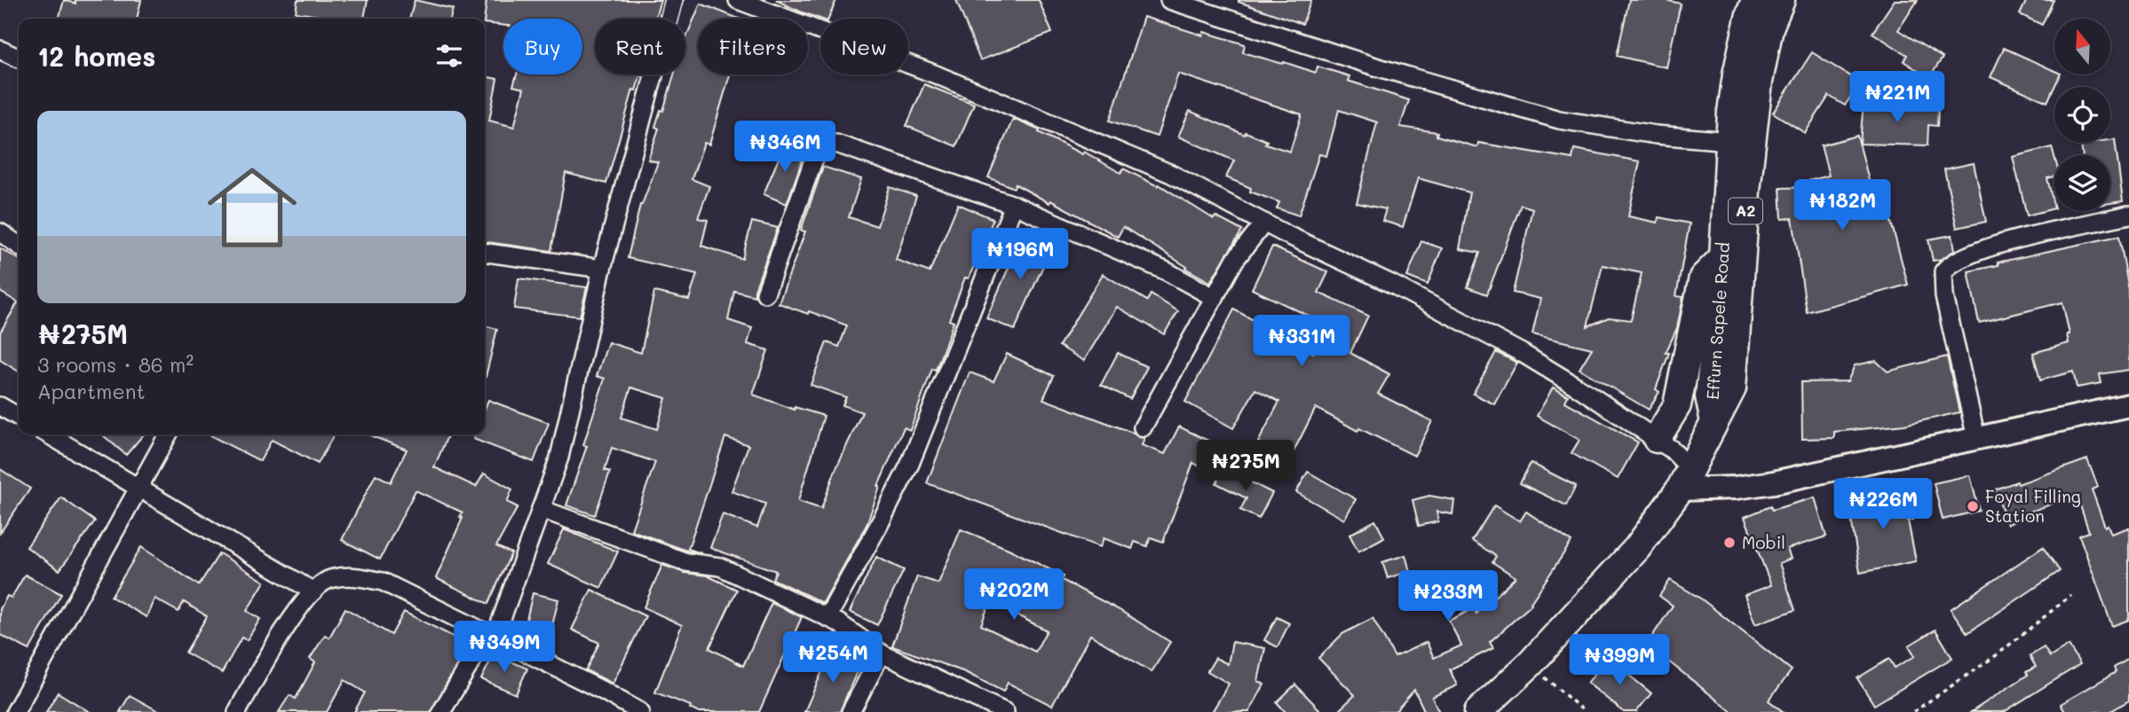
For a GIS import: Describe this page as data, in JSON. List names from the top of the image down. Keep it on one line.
{"streets":{"highway":["A2","Effurn Sapele Road"]},"crossings":[["A2","Effurn Sapele Road"]],"places":["Foyal Filling Station","Mobil"],"north":"top","page":{"chip":["Buy","Rent","Filters","New"],"heading":"12 homes","price":["₦221M","₦346M","₦182M","₦196M","₦331M","₦275M","₦226M","₦202M","₦233M","₦349M","₦254M","₦399M"],"list":[{"name":"₦275M","note":"3 rooms · 86 m² · Apartment"}]}}
